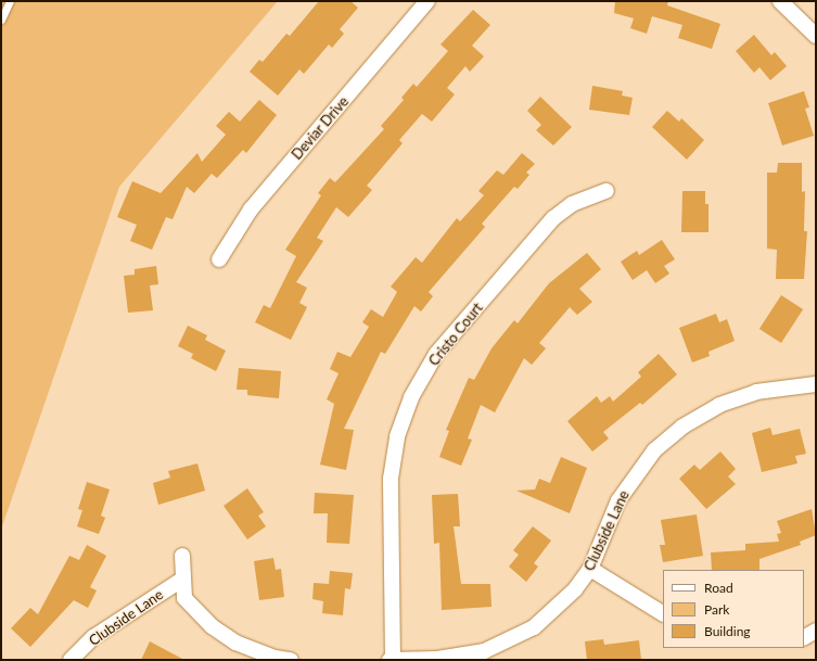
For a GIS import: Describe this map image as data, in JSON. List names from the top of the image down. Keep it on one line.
{"streets":{"street":["Deviar Drive","Cristo Court","Clubside Lane"]},"crossings":[["Cristo Court","Clubside Lane"]],"legend":["Road","Park","Building"]}
